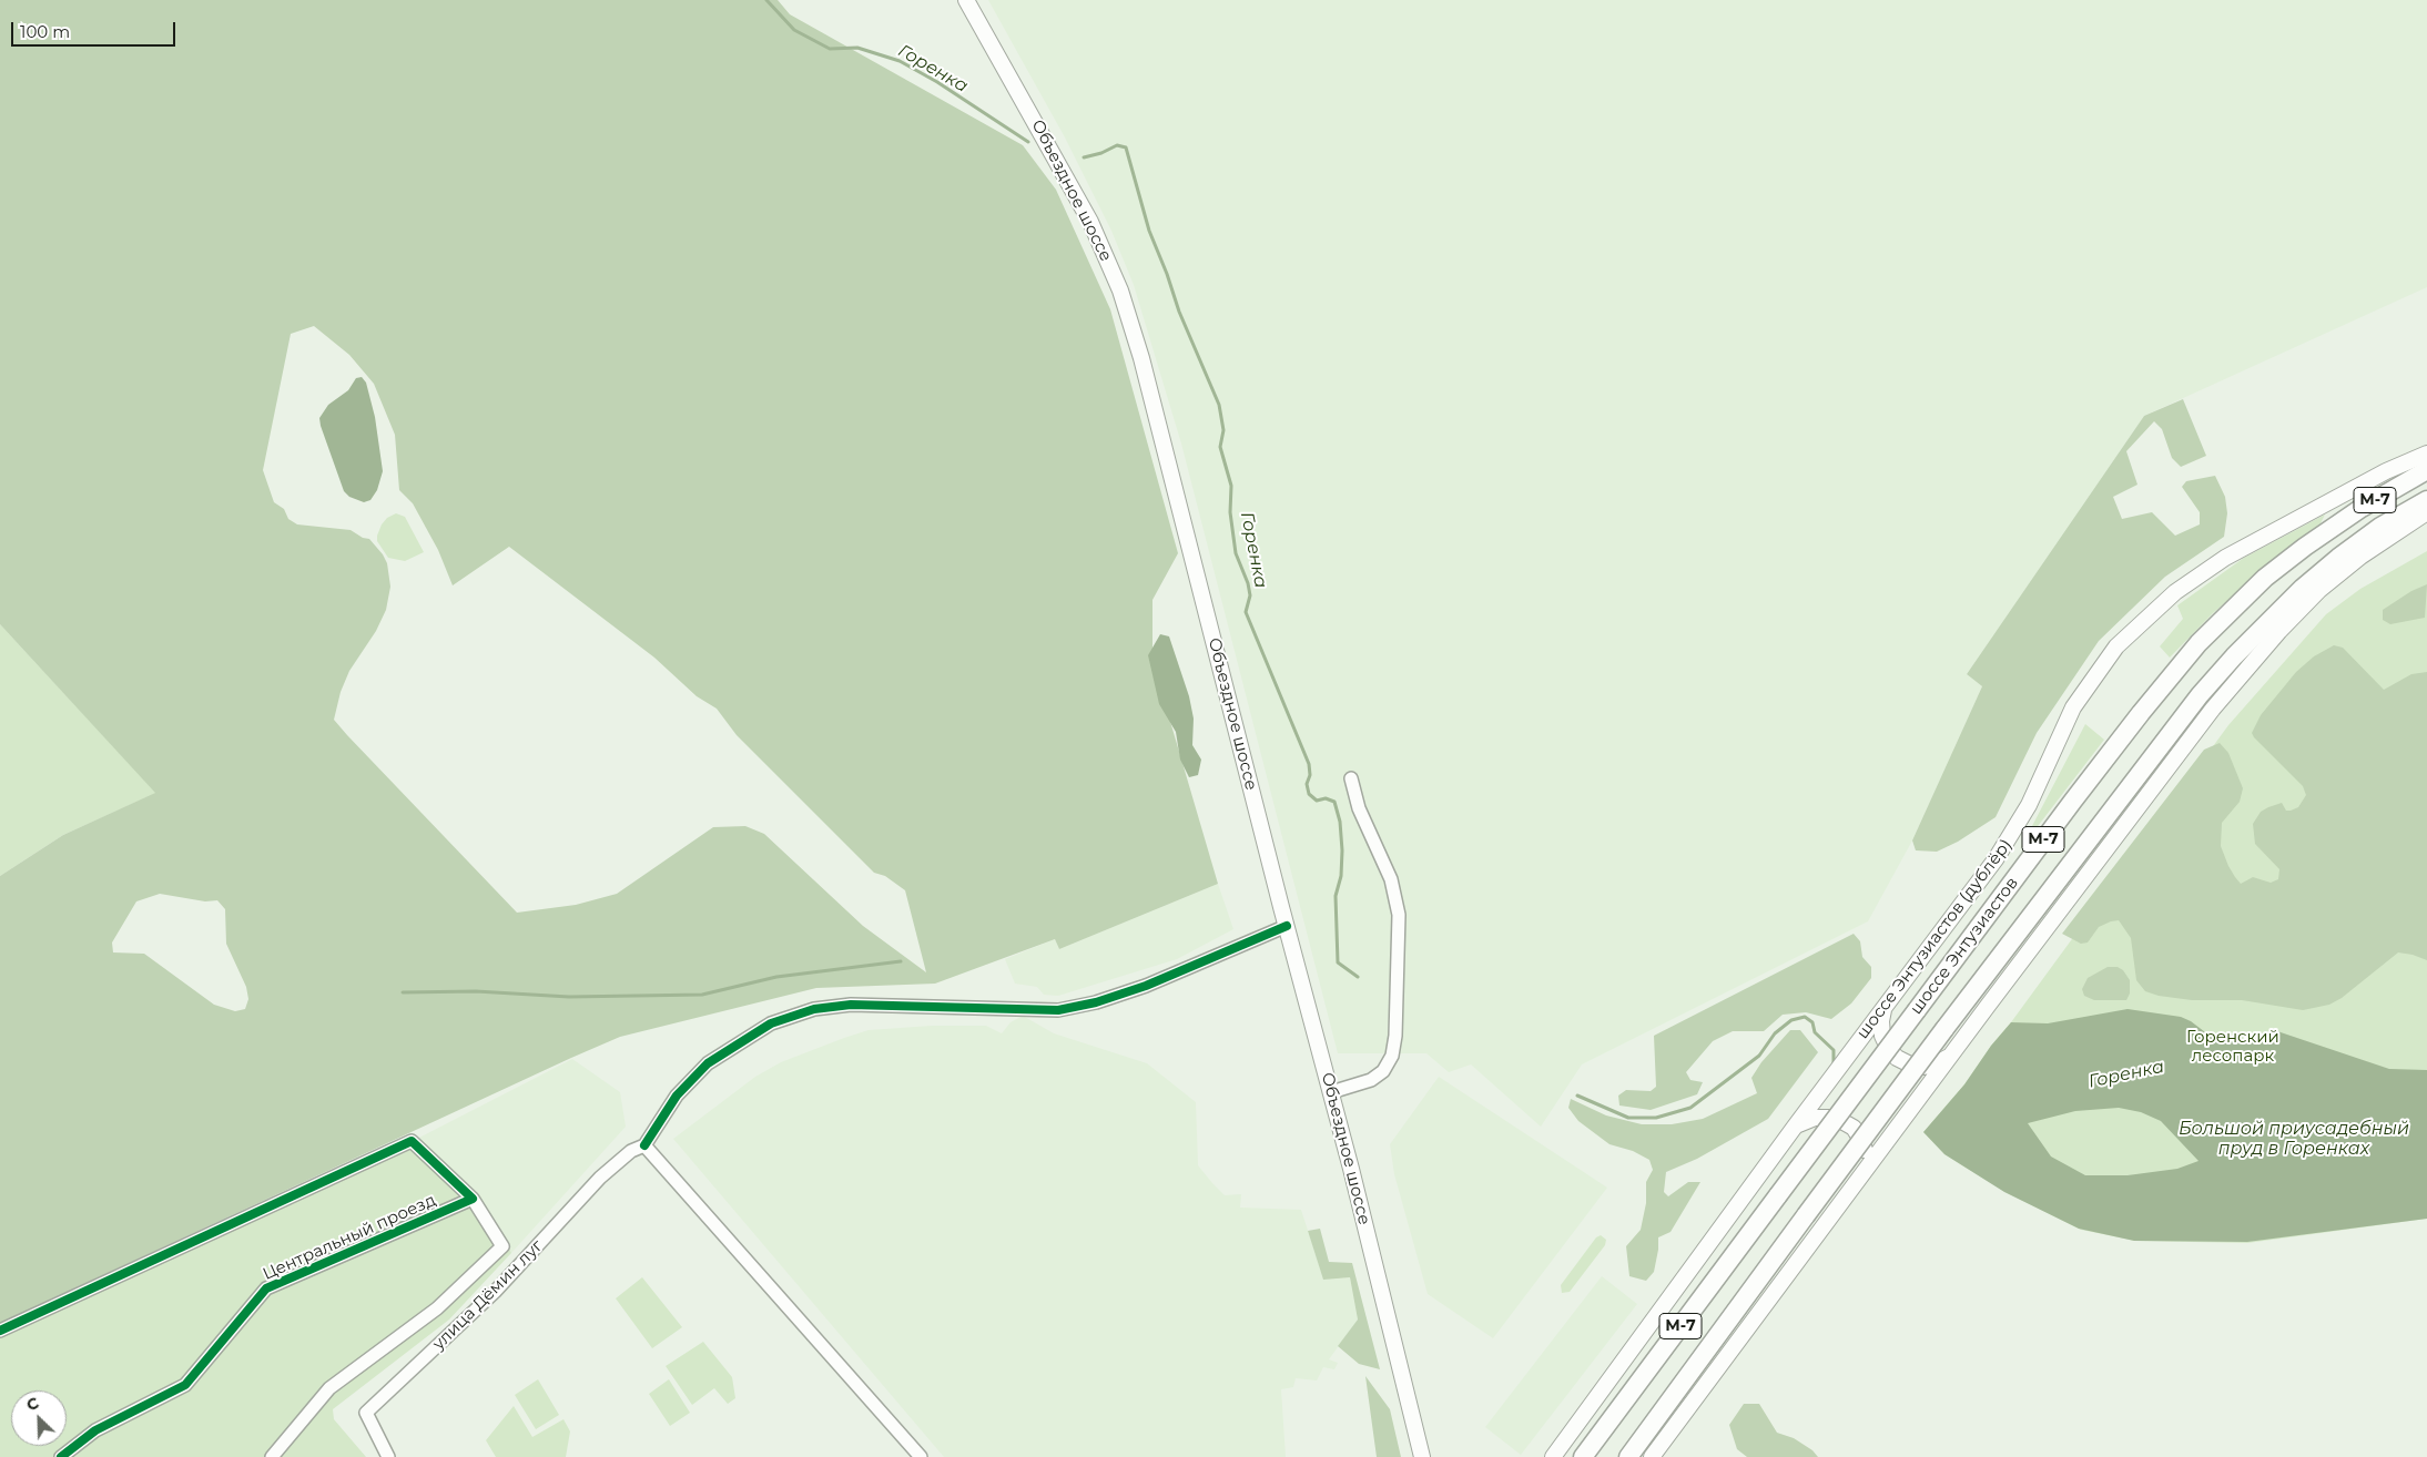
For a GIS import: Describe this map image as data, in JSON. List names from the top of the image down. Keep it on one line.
{"streets":{"highway":["М-7","шоссе Энтузиастов"],"main road":["Объездное шоссе","шоссе Энтузиастов (дублёр)"],"street":["Центральный проезд","улица Дёмин луг"]},"water":["Горенка","Большой приусадебный пруд в Горенках"],"parks":["Горенский лесопарк"],"scale_bar":"100 m","north":"top left"}
